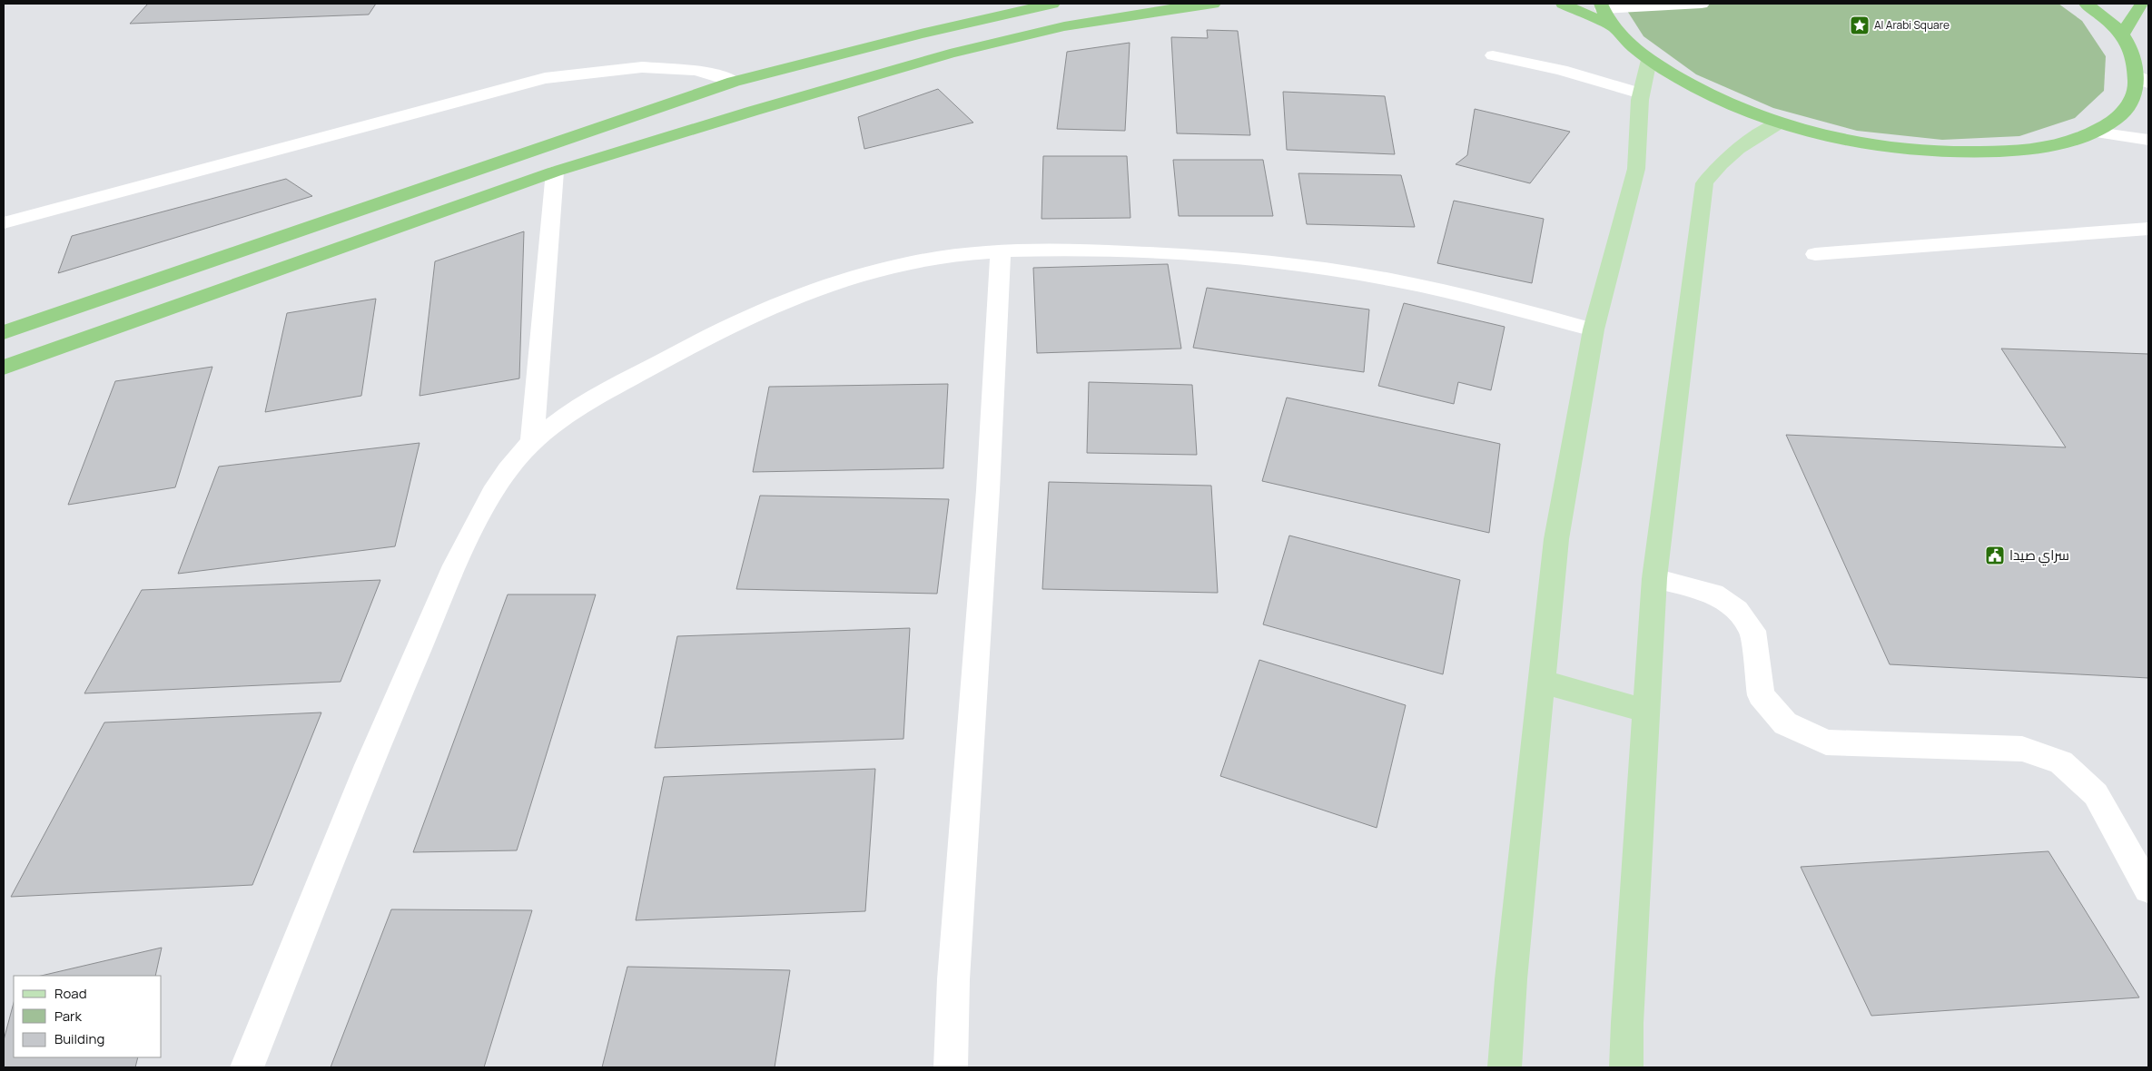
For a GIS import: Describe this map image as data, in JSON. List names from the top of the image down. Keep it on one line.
{"places":{"place":["Al Arabi Square"],"public building":["سراي صيدا"]},"legend":["Road","Park","Building"]}
